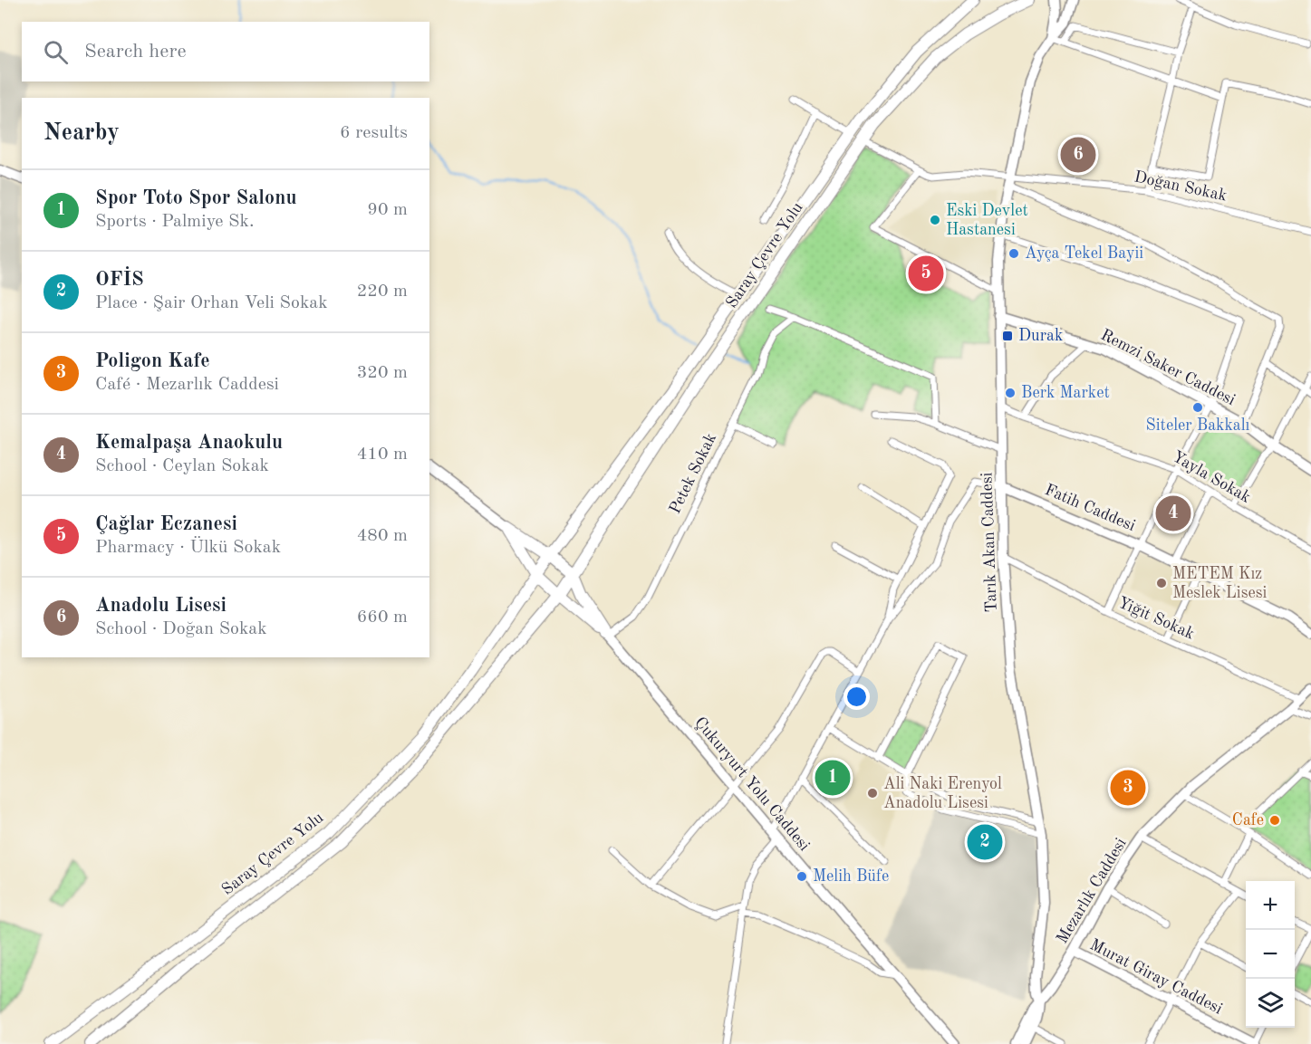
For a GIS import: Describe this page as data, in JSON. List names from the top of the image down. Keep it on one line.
{"streets":{"highway":["Saray Çevre Yolu"],"main road":["Remzi Saker Caddesi","Fatih Caddesi","Tarık Akan Caddesi","Çukuryurt Yolu Caddesi","Mezarlık Caddesi","Murat Giray Caddesi"],"street":["Doğan Sokak","Petek Sokak","Yayla Sokak","Yiğit Sokak"]},"crossings":[["Doğan Sokak","Saray Çevre Yolu"],["Doğan Sokak","Tarık Akan Caddesi"],["Remzi Saker Caddesi","Tarık Akan Caddesi"],["Petek Sokak","Çukuryurt Yolu Caddesi"],["Yayla Sokak","Tarık Akan Caddesi"],["Fatih Caddesi","Tarık Akan Caddesi"],["Tarık Akan Caddesi","Yiğit Sokak"],["Tarık Akan Caddesi","Mezarlık Caddesi"],["Yiğit Sokak","Mezarlık Caddesi"],["Mezarlık Caddesi","Murat Giray Caddesi"]],"places":{"other":["Eski Devlet Hastanesi","Ayça Tekel Bayii","Berk Market","Siteler Bakkalı","METEM Kız Meslek Lisesi","Ali Naki Erenyol Anadolu Lisesi","Cafe","Melih Büfe"],"transit":["Durak"]},"page":{"search":"Search here","heading":["Nearby","6 results"],"pins":["6","5","4","1","3","2"],"list":[{"mark":"1","name":"Spor Toto Spor Salonu","note":"Sports · Palmiye Sk.","value":"90 m"},{"mark":"2","name":"OFİS","note":"Place · Şair Orhan Veli Sokak","value":"220 m"},{"mark":"3","name":"Poligon Kafe","note":"Café · Mezarlık Caddesi","value":"320 m"},{"mark":"4","name":"Kemalpaşa Anaokulu","note":"School · Ceylan Sokak","value":"410 m"},{"mark":"5","name":"Çağlar Eczanesi","note":"Pharmacy · Ülkü Sokak","value":"480 m"},{"mark":"6","name":"Anadolu Lisesi","note":"School · Doğan Sokak","value":"660 m"}],"map_buttons":["+","−"]}}
